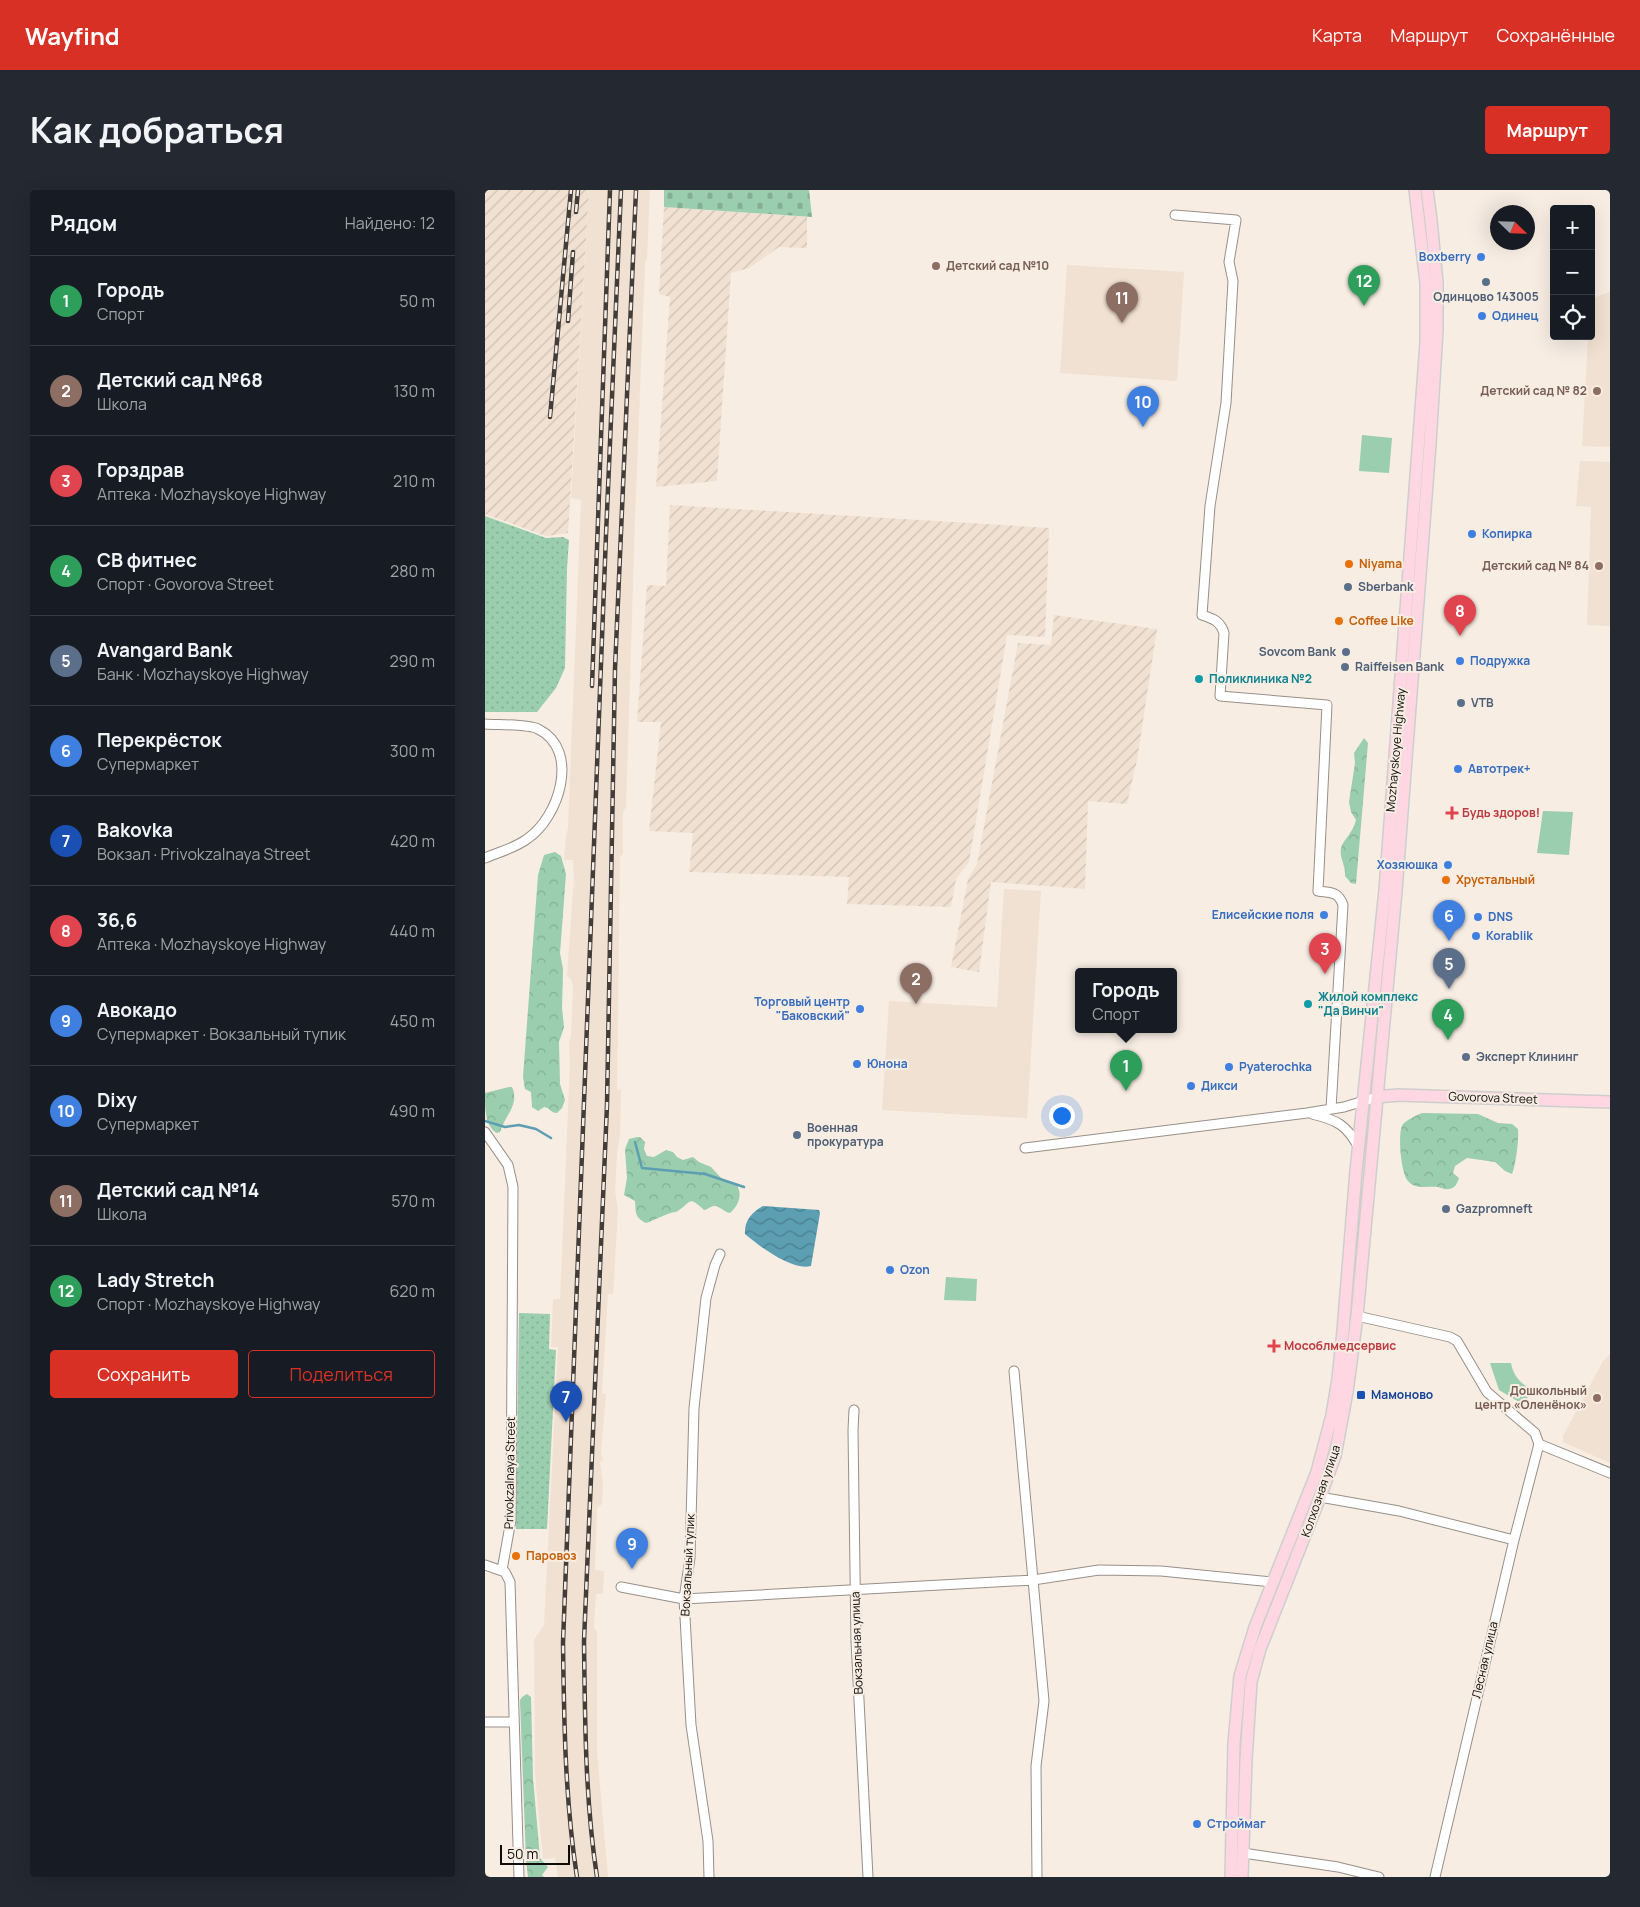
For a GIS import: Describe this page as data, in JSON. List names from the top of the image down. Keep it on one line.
{"streets":{"main road":["Mozhayskoye Highway","Govorova Street","Колхозная улица"],"street":["Privokzalnaya Street","Вокзальный тупик","Вокзальная улица","Лесная улица"]},"crossings":[["Mozhayskoye Highway","Govorova Street"],["Mozhayskoye Highway","Колхозная улица"],["Govorova Street","Колхозная улица"]],"places":{"other":["Boxberry","Детский сад №10","Одинцово 143005","Одинец","Детский сад № 82","Копирка","Niyama","Детский сад № 84","Sberbank","Coffee Like","Sovcom Bank","Подружка","Raiffeisen Bank","Поликлиника №2","VTB","Автотрек+","Хозяюшка","Хрустальный","Елисейские поля","DNS","Korablik","Жилой комплекс \"Да Винчи\"","Торговый центр \"Баковский\"","Эксперт Клининг","Юнона","Pyaterochka","Дикси","Военная прокуратура","Gazpromneft","Ozon","Дошкольный центр «Оленёнок»","Паровоз","Строймаг"],"health":["Будь здоров!","Мособлмедсервис"],"transit":["Мамоново"]},"scale_bar":"50 m","north":"bottom right","page":{"header":"Wayfind","nav":["Карта","Маршрут","Сохранённые"],"title":"Как добраться","buttons":["Маршрут",["Сохранить","Поделиться"]],"heading":["Рядом","Найдено: 12"],"map_buttons":["+","−"],"list":[{"mark":"1","name":"Городъ","note":"Спорт","value":"50 m"},{"mark":"2","name":"Детский сад №68","note":"Школа","value":"130 m"},{"mark":"3","name":"Горздрав","note":"Аптека · Mozhayskoye Highway","value":"210 m"},{"mark":"4","name":"СВ фитнес","note":"Спорт · Govorova Street","value":"280 m"},{"mark":"5","name":"Avangard Bank","note":"Банк · Mozhayskoye Highway","value":"290 m"},{"mark":"6","name":"Перекрёсток","note":"Супермаркет","value":"300 m"},{"mark":"7","name":"Bakovka","note":"Вокзал · Privokzalnaya Street","value":"420 m"},{"mark":"8","name":"36,6","note":"Аптека · Mozhayskoye Highway","value":"440 m"},{"mark":"9","name":"Авокадо","note":"Супермаркет · Вокзальный тупик","value":"450 m"},{"mark":"10","name":"Dixy","note":"Супермаркет","value":"490 m"},{"mark":"11","name":"Детский сад №14","note":"Школа","value":"570 m"},{"mark":"12","name":"Lady Stretch","note":"Спорт · Mozhayskoye Highway","value":"620 m"}],"pins":["12","11","10","8","6","3","5","2","4","1","7","9"],"popup":["Городъ","Спорт"],"scale":"50 m"}}
